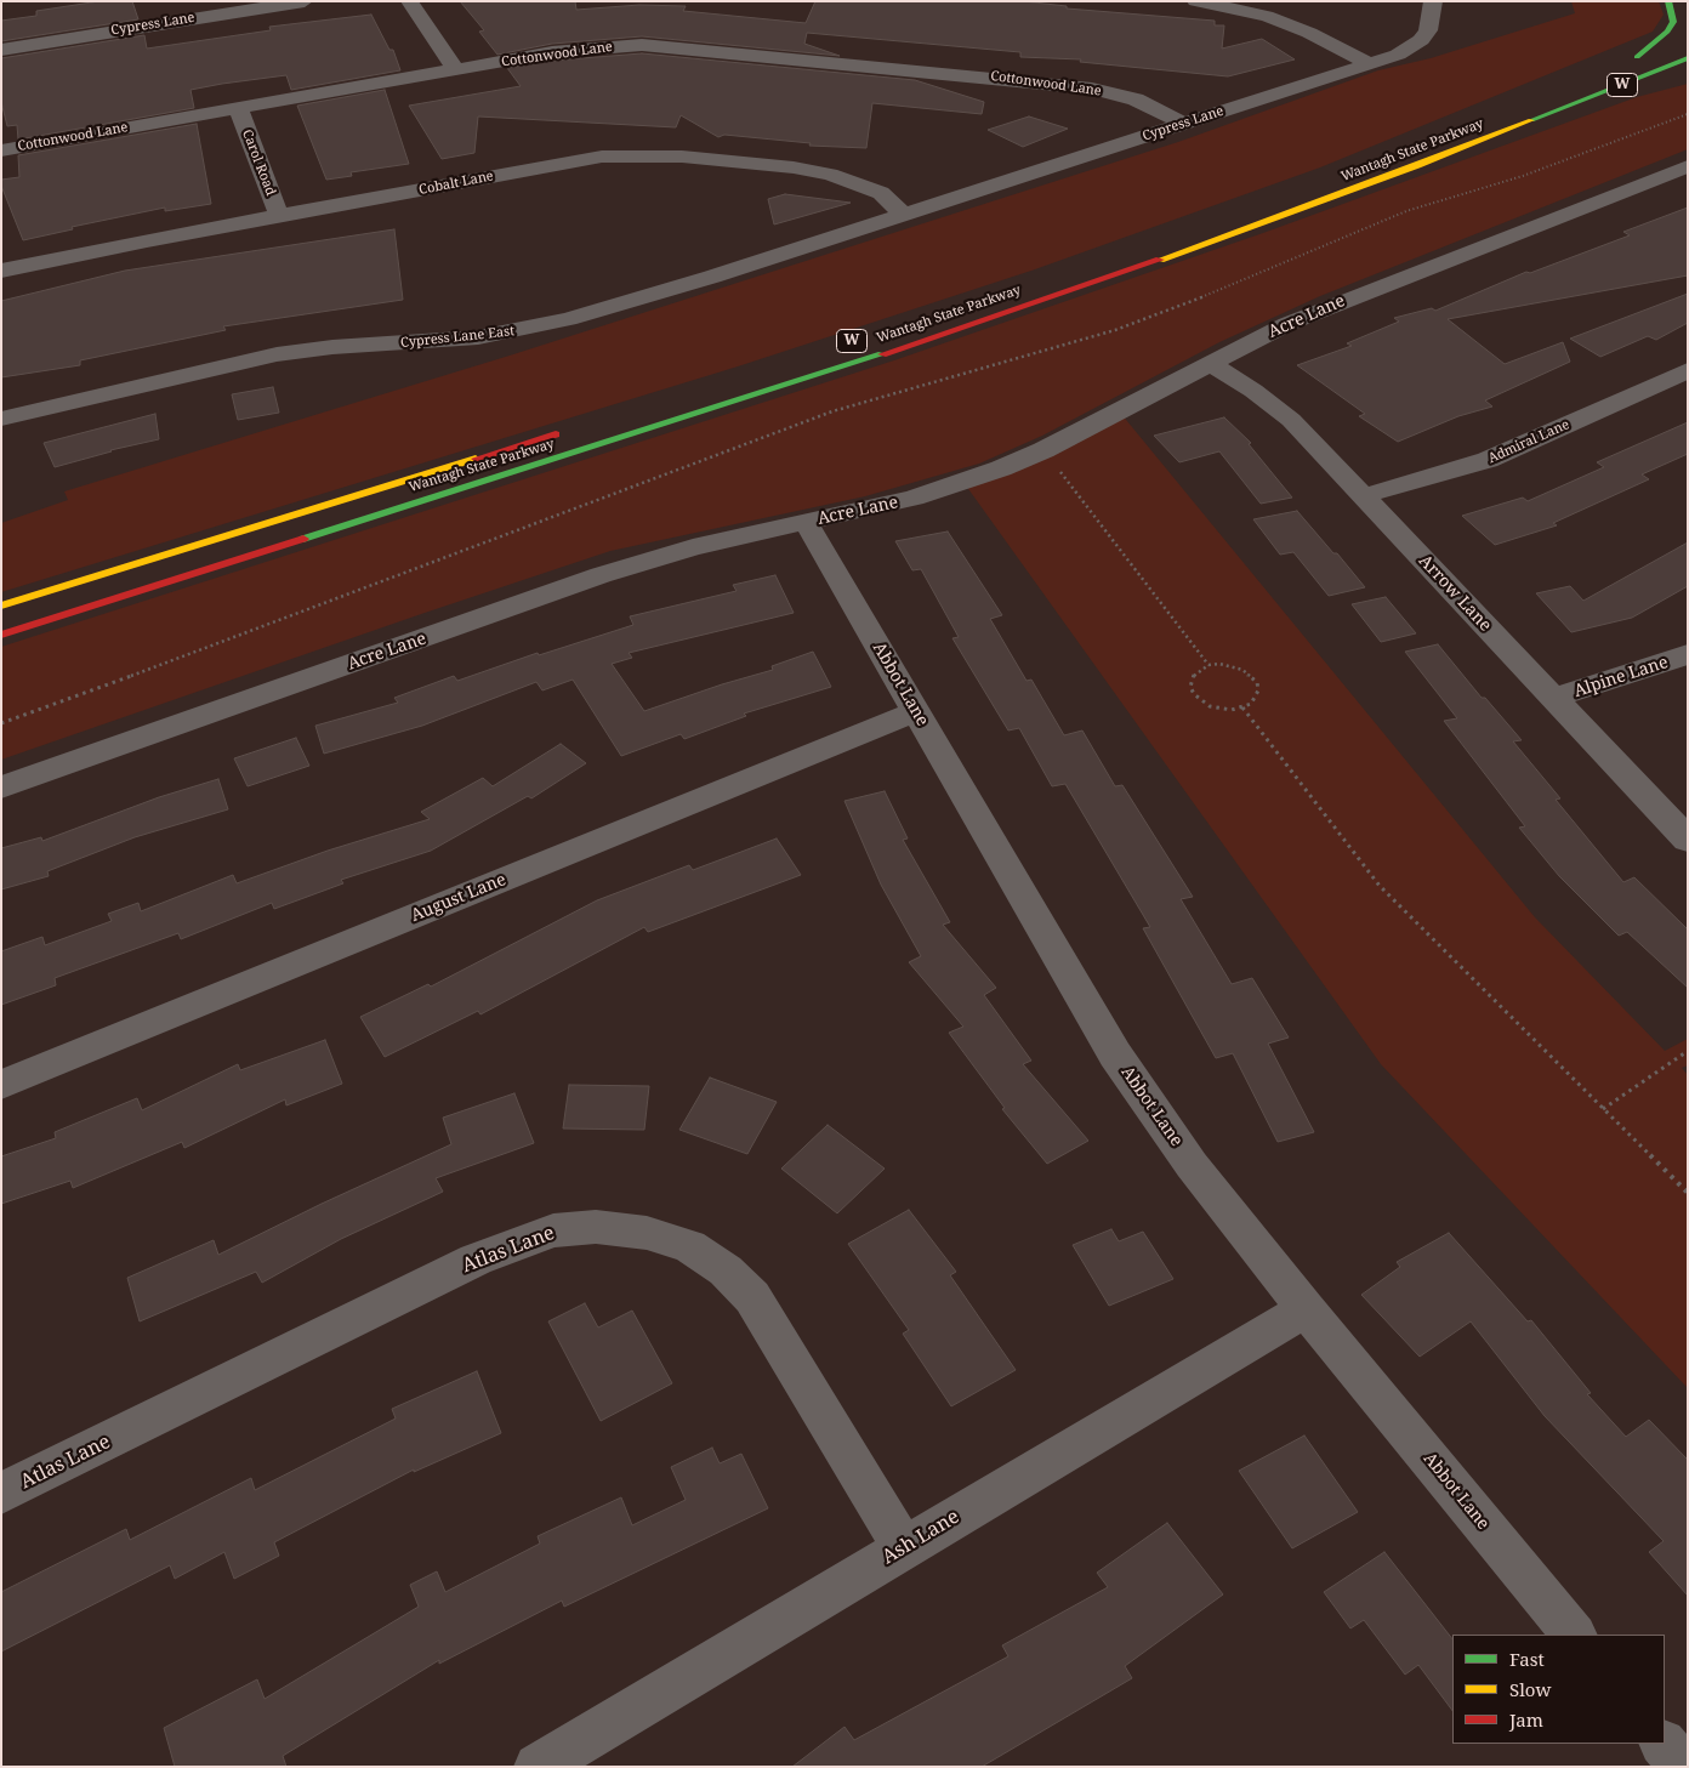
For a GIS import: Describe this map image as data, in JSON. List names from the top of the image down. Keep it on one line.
{"streets":{"highway":["W","Wantagh State Parkway"],"street":["Cypress Lane","Cottonwood Lane","Carol Road","Cobalt Lane","Acre Lane","Cypress Lane East","Admiral Lane","Arrow Lane","Alpine Lane","Abbot Lane","August Lane","Atlas Lane","Ash Lane"]},"crossings":[["Cypress Lane","Cottonwood Lane"],["Cypress Lane","Cobalt Lane"],["Cypress Lane","Cypress Lane East"],["Cottonwood Lane","Carol Road"],["Carol Road","Cobalt Lane"],["Cobalt Lane","Cypress Lane East"],["Acre Lane","Arrow Lane"],["Acre Lane","Abbot Lane"],["Admiral Lane","Arrow Lane"],["Arrow Lane","Alpine Lane"],["Abbot Lane","August Lane"],["Abbot Lane","Ash Lane"],["Atlas Lane","Ash Lane"]],"legend":["Fast","Slow","Jam"]}
